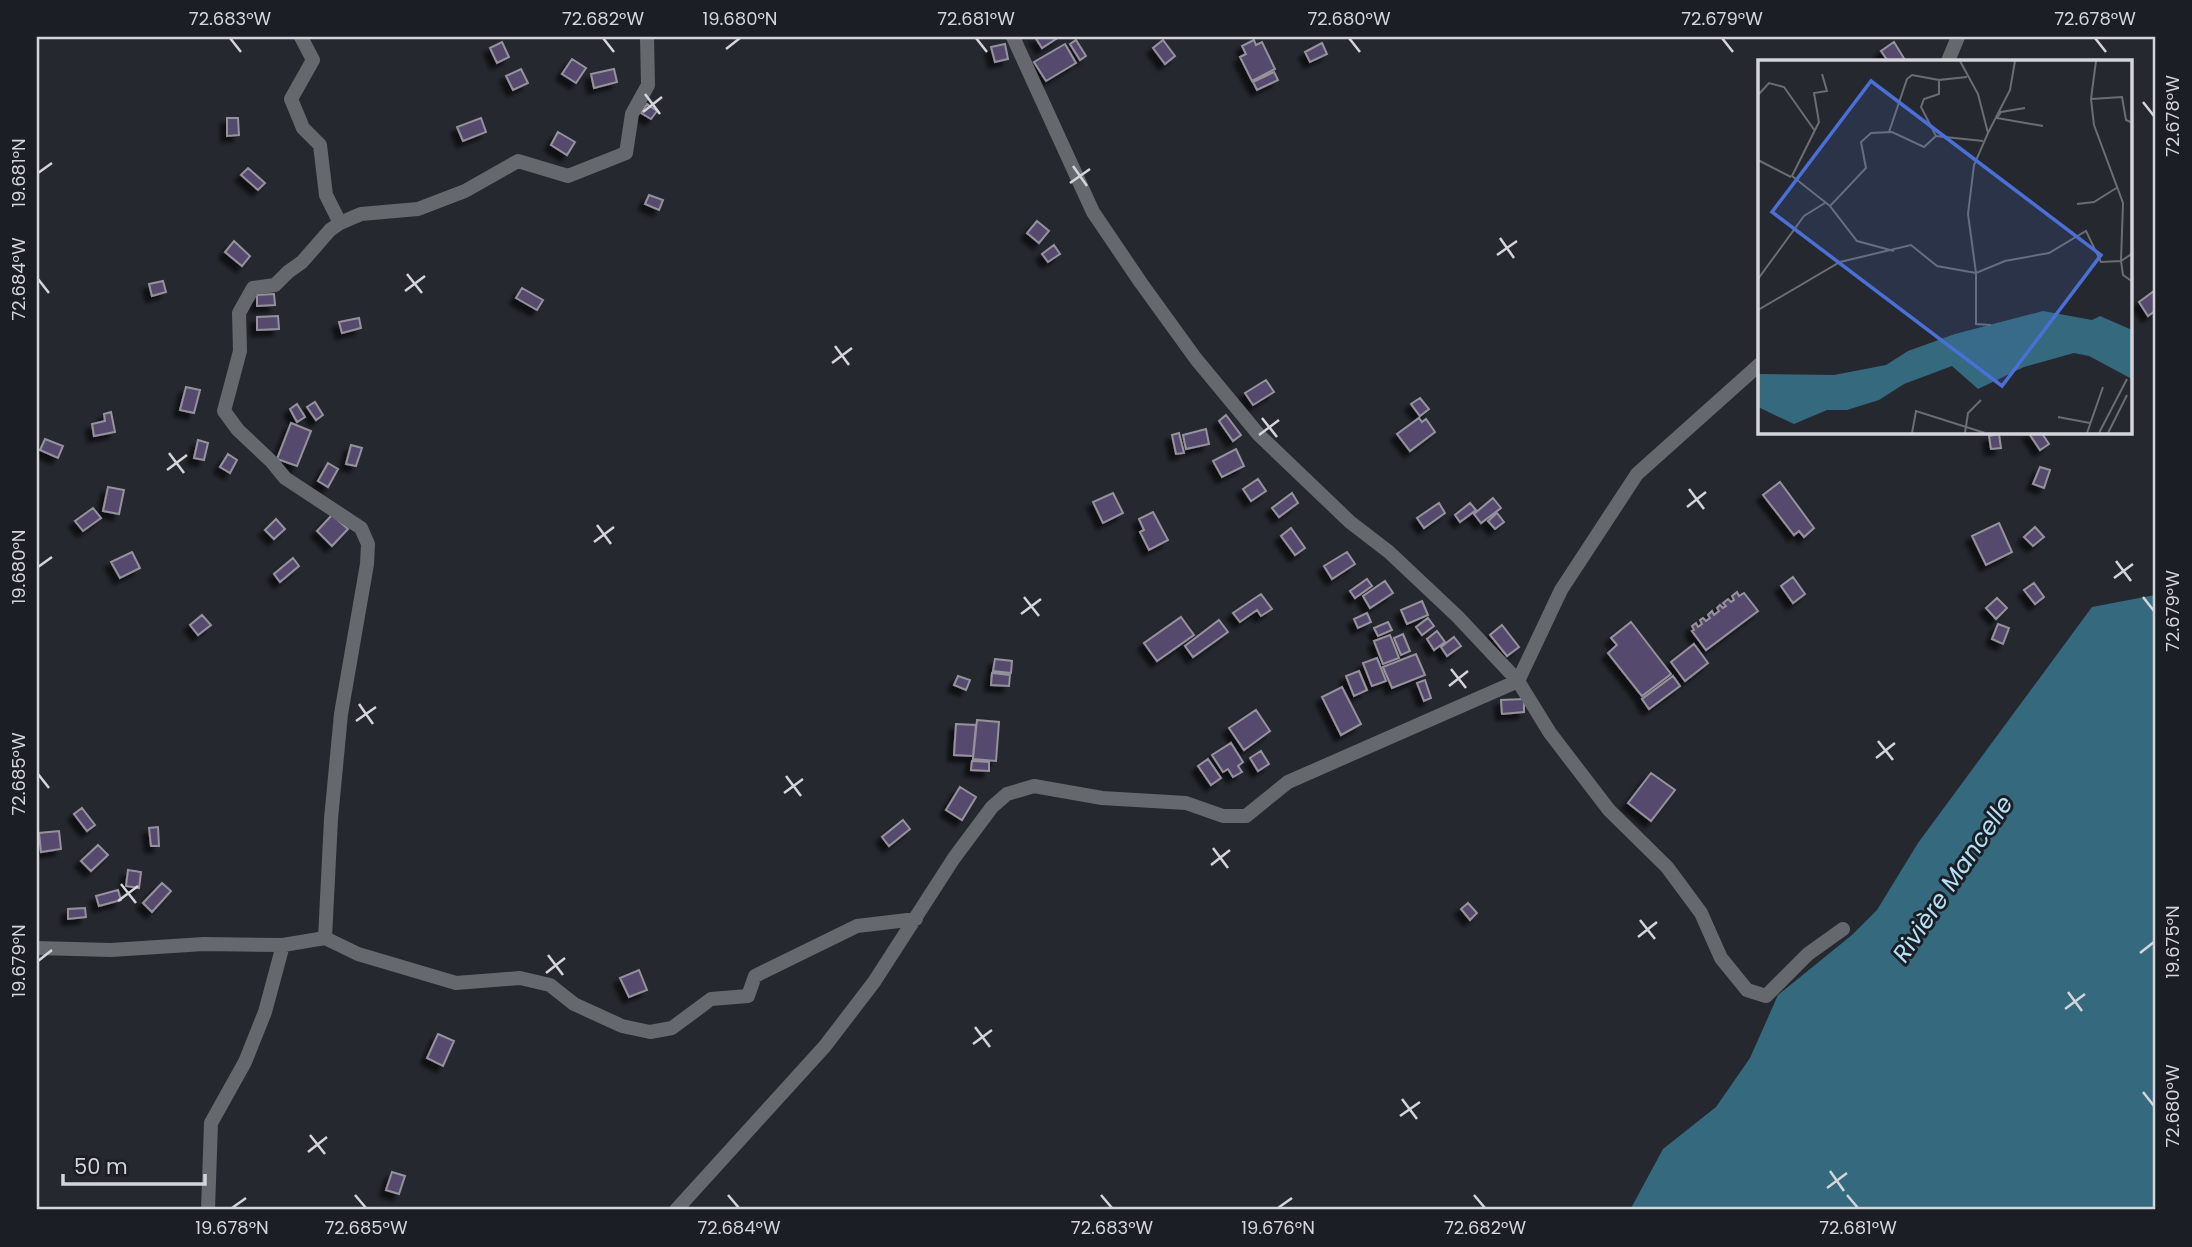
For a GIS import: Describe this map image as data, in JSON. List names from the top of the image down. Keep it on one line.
{"water":["Rivière Mancelle"],"scale_bar":"50 m","coordinates":["72.683°W","72.682°W","19.680°N","72.681°W","72.680°W","72.679°W","72.678°W","19.681°N","72.684°W","72.685°W","19.675°N","19.679°N","19.678°N","19.676°N"]}
